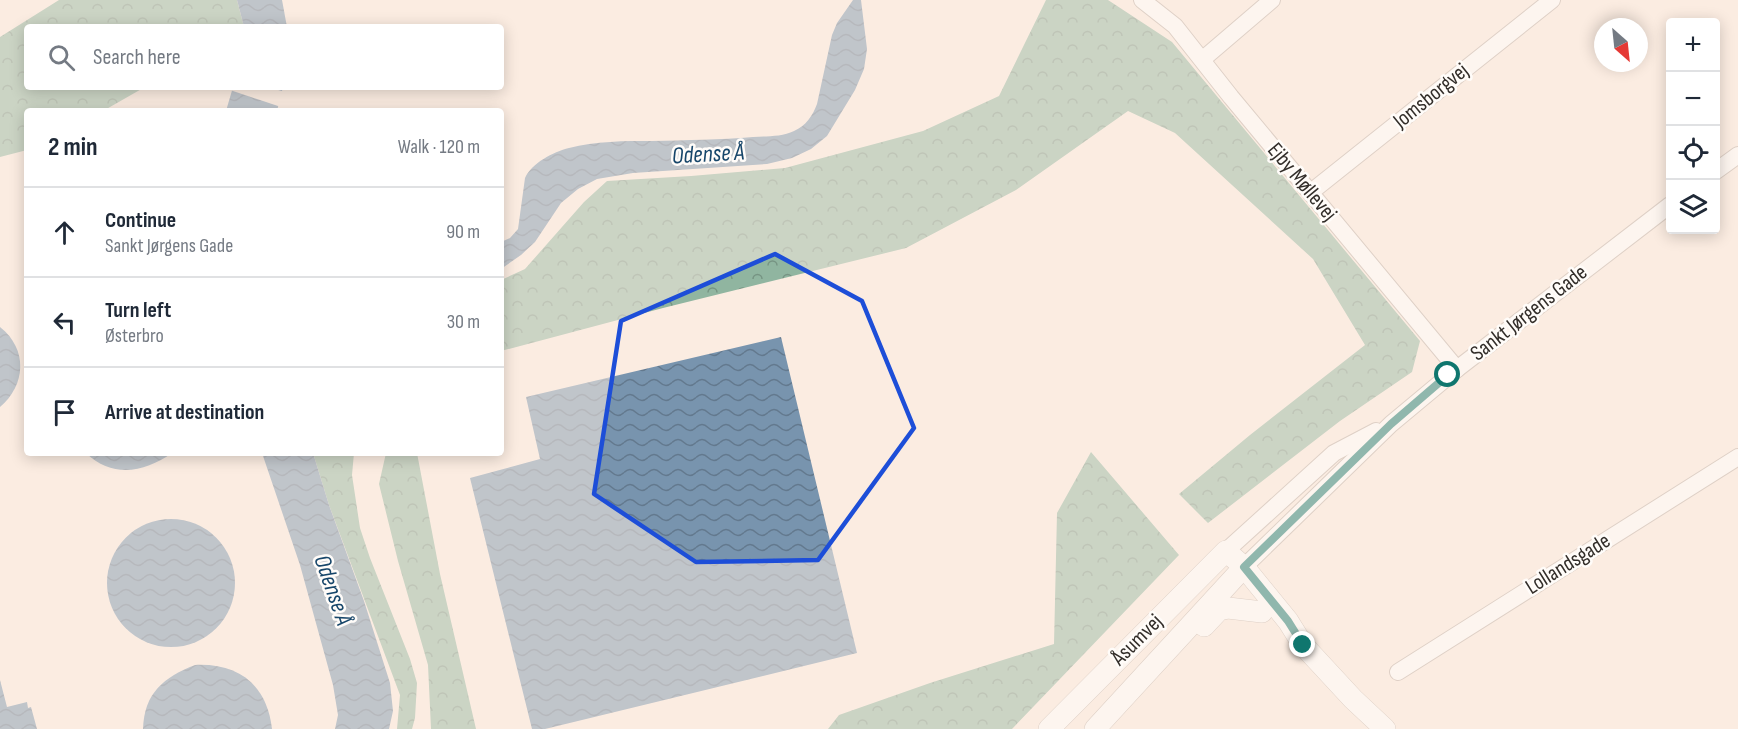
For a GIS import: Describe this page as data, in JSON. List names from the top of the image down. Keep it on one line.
{"streets":{"street":["Jomsborgvej","Ejby Møllevej","Sankt Jørgens Gade","Lollandsgade","Åsumvej"]},"crossings":[["Jomsborgvej","Ejby Møllevej"],["Ejby Møllevej","Sankt Jørgens Gade"],["Sankt Jørgens Gade","Åsumvej"]],"water":["Odense Å"],"north":"bottom right","page":{"map_buttons":["+","−"],"search":"Search here","heading":["2 min","Walk · 120 m"],"list":[["Continue","Sankt Jørgens Gade","90 m"],["Turn left","Østerbro","30 m"],"Arrive at destination"]}}
